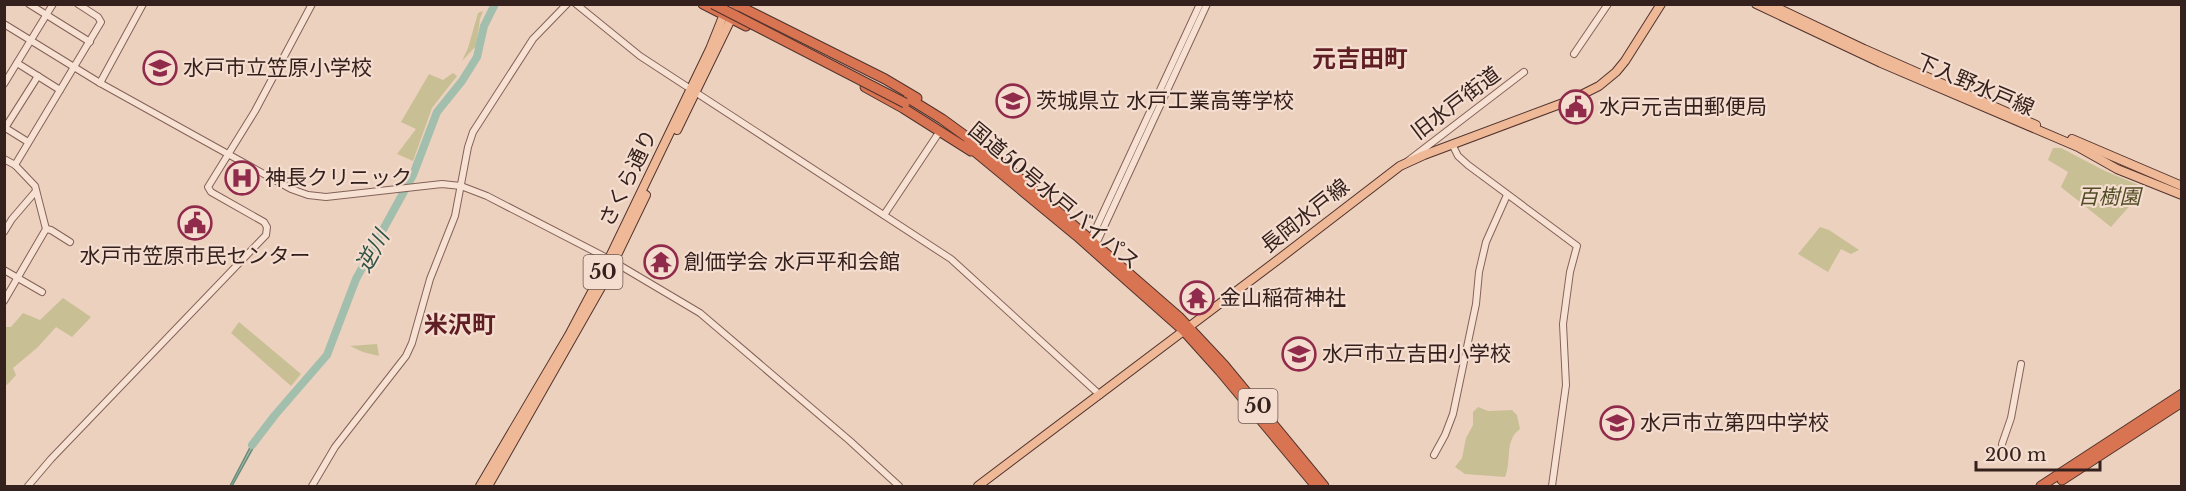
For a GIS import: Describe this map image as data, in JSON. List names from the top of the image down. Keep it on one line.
{"streets":{"highway":["国道50号水戸バイパス","50"],"main road":["下入野水戸線","さくら通り","長岡水戸線"],"street":["旧水戸街道"]},"crossings":[["旧水戸街道","長岡水戸線"],["さくら通り","国道50号水戸バイパス"],["国道50号水戸バイパス","長岡水戸線"]],"districts":["元吉田町","米沢町"],"water":["逆川"],"parks":["百樹園"],"places":{"school or university":["水戸市立笠原小学校","茨城県立 水戸工業高等学校","水戸市立吉田小学校","水戸市立第四中学校"],"public building":["水戸元吉田郵便局","水戸市笠原市民センター"],"hospital":["神長クリニック"],"temple":["創価学会 水戸平和会館","金山稲荷神社"]},"scale_bar":"200 m"}
